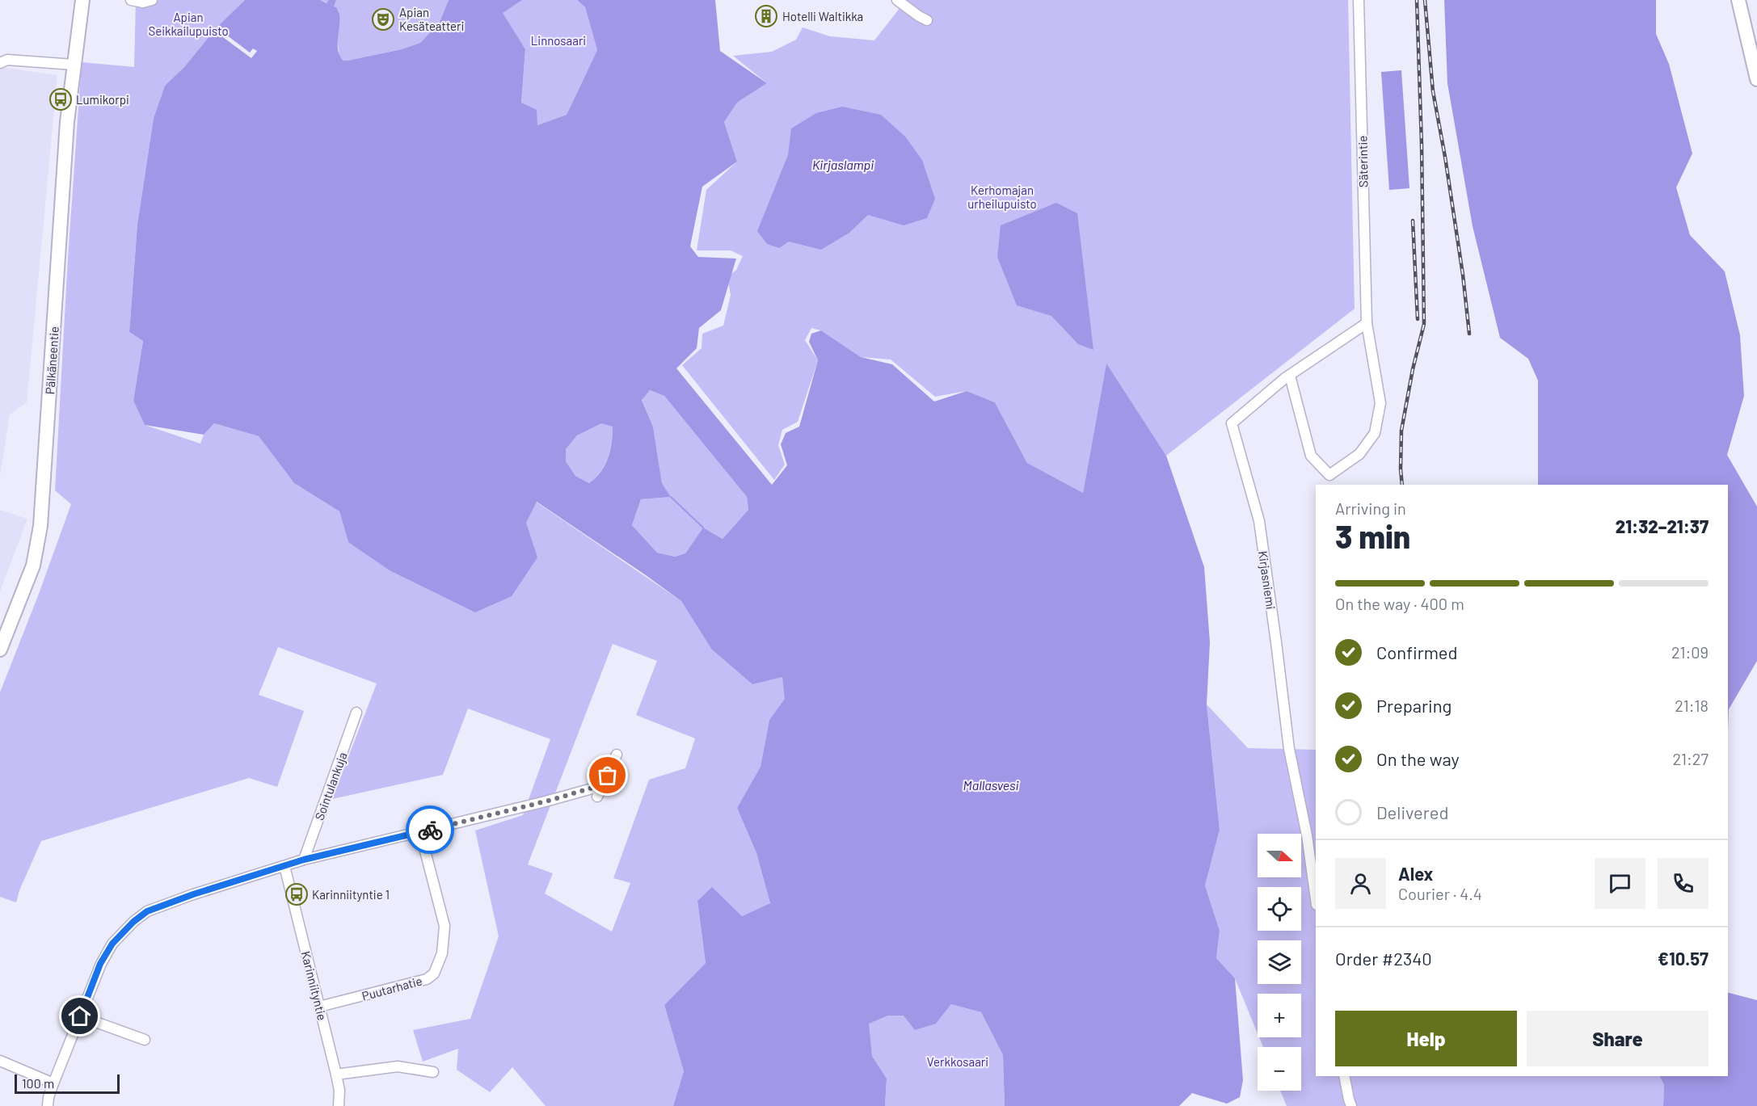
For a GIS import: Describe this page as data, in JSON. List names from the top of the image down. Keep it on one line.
{"streets":{"main road":["Pälkäneentie"],"street":["Säterintie","Kirjasniemi","Sointulankuja","Karinniityntie","Puutarhatie"]},"crossings":[["Säterintie","Kirjasniemi"],["Karinniityntie","Puutarhatie"]],"water":["Kirjaslampi","Mallasvesi"],"parks":["Apian Seikkailupuisto","Linnosaari","Kerhomajan urheilupuisto","Verkkosaari"],"places":{"building":["Hotelli Waltikka"],"theatre":["Apian Kesäteatteri"],"bus stop":["Lumikorpi","Karinniityntie 1"]},"scale_bar":"100 m","north":"right","page":{"heading":["3 min","Arriving in","21:32–21:37"],"panel":["Alex","Courier · 4.4","Order #2340","€10.57"],"bar":"On the way · 400 m","list":[["Confirmed","21:09"],["Preparing","21:18"],["On the way","21:27"],"Delivered"],"map_buttons":["+","−"],"buttons":["Help","Share"],"scale":"100 m"}}
